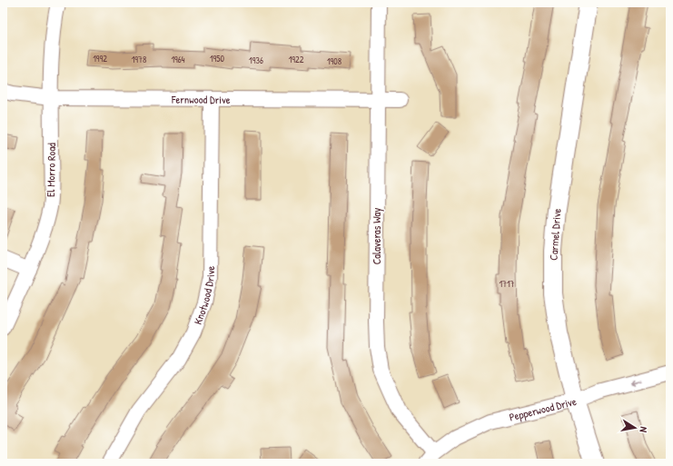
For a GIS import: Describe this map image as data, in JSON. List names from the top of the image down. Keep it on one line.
{"streets":{"street":["Fernwood Drive","El Morro Road","Carmel Drive","Calaveras Way","Knotwood Drive","Pepperwood Drive"]},"crossings":[["Fernwood Drive","El Morro Road"],["Fernwood Drive","Calaveras Way"],["Fernwood Drive","Knotwood Drive"],["Carmel Drive","Pepperwood Drive"],["Calaveras Way","Pepperwood Drive"]],"one_way":["Pepperwood Drive"],"house_numbers":["1992","1950","1978","1964","1922","1936","1908","1717"],"north":"right"}
